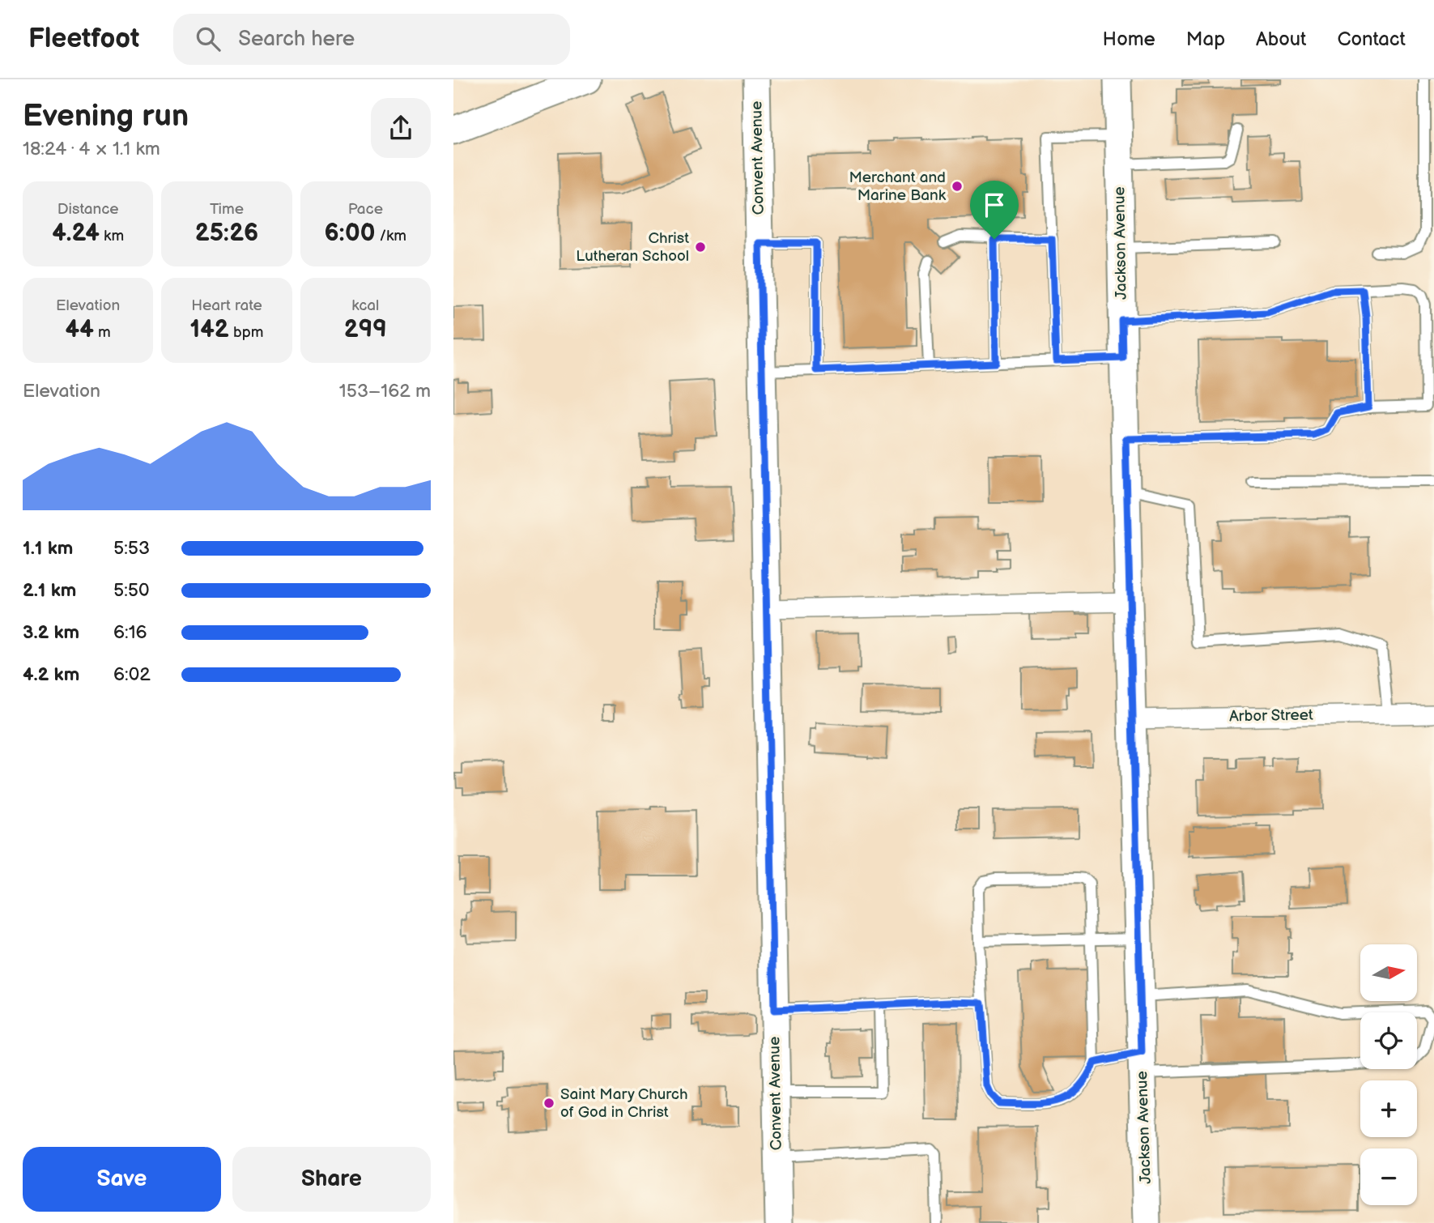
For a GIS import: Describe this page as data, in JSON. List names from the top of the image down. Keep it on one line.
{"streets":{"street":["Convent Avenue","Jackson Avenue","Arbor Street"]},"crossings":[["Jackson Avenue","Arbor Street"]],"places":["Merchant and Marine Bank","Christ Lutheran School","Saint Mary Church of God in Christ"],"north":"right","page":{"header":"Fleetfoot","search":"Search here","nav":["Home","Map","About","Contact"],"heading":["Evening run","18:24 · 4 × 1.1 km"],"stats":[["Distance","4.24 km"],["Time","25:26"],["Pace","6:00 /km"],["Elevation","44 m"],["Heart rate","142 bpm"],["kcal","299"]],"chart":["Elevation","153–162 m"],"list":[{"name":"1.1 km","note":"5:53"},{"name":"2.1 km","note":"5:50"},{"name":"3.2 km","note":"6:16"},{"name":"4.2 km","note":"6:02"}],"map_buttons":["+","−"],"buttons":["Save","Share"]}}
